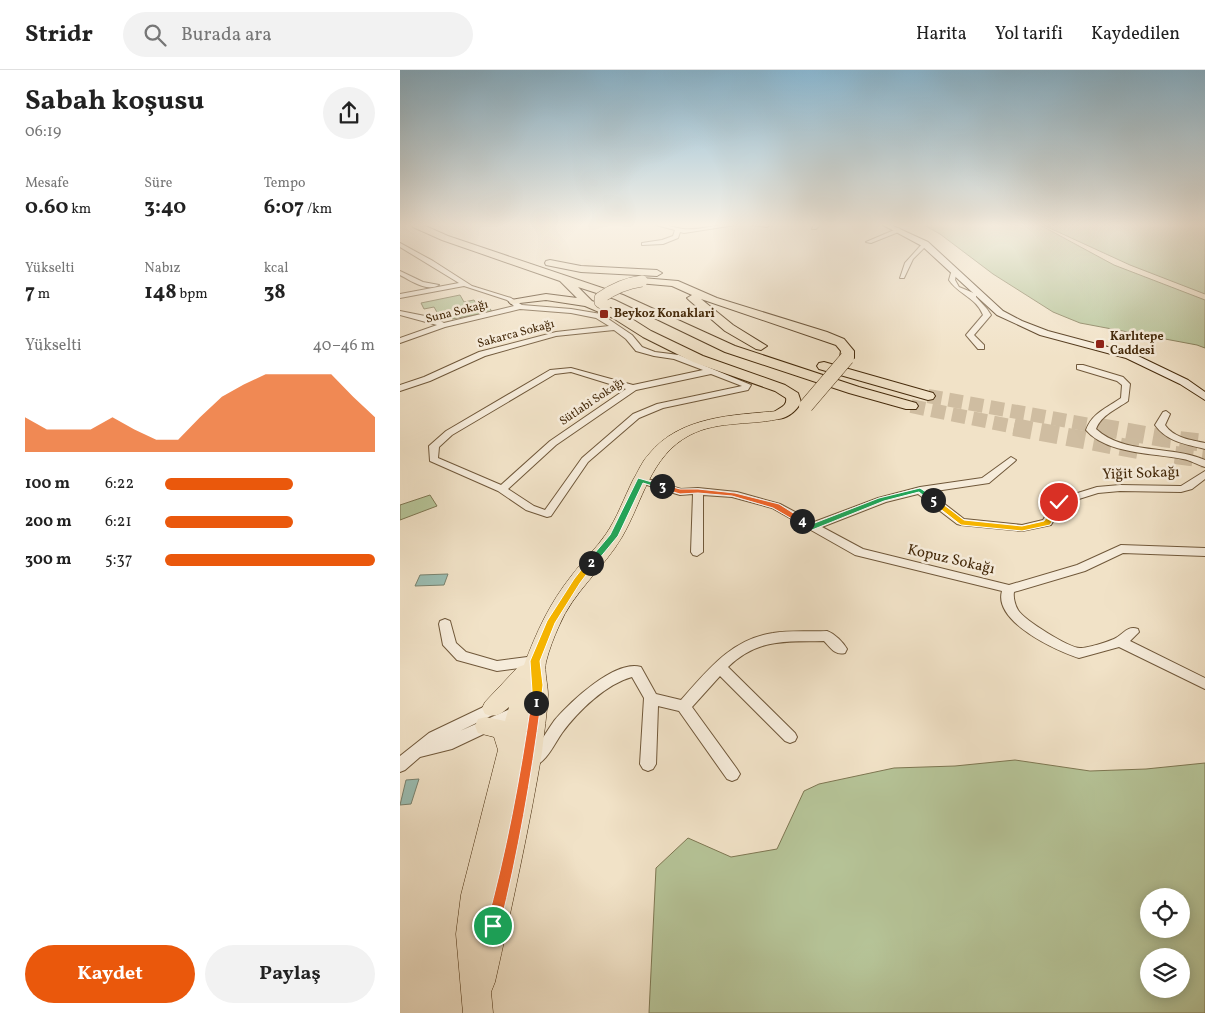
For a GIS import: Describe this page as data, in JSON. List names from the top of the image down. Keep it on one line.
{"streets":{"street":["Suna Sokağı","Sakarca Sokağı","Sütlabi Sokağı","Yiğit Sokağı","Kopuz Sokağı"]},"places":{"transit":["Beykoz Konaklari","Karlıtepe Caddesi"]},"page":{"header":"Stridr","search":"Burada ara","nav":["Harita","Yol tarifi","Kaydedilen"],"heading":["Sabah koşusu","06:19"],"stats":[["Mesafe","0.60 km"],["Süre","3:40"],["Tempo","6:07 /km"],["Yükselti","7 m"],["Nabız","148 bpm"],["kcal","38"]],"chart":["Yükselti","40–46 m"],"list":[{"name":"100 m","note":"6:22"},{"name":"200 m","note":"6:21"},{"name":"300 m","note":"5:37"}],"pins":["3","5","4","2","1"],"buttons":["Kaydet","Paylaş"]}}
